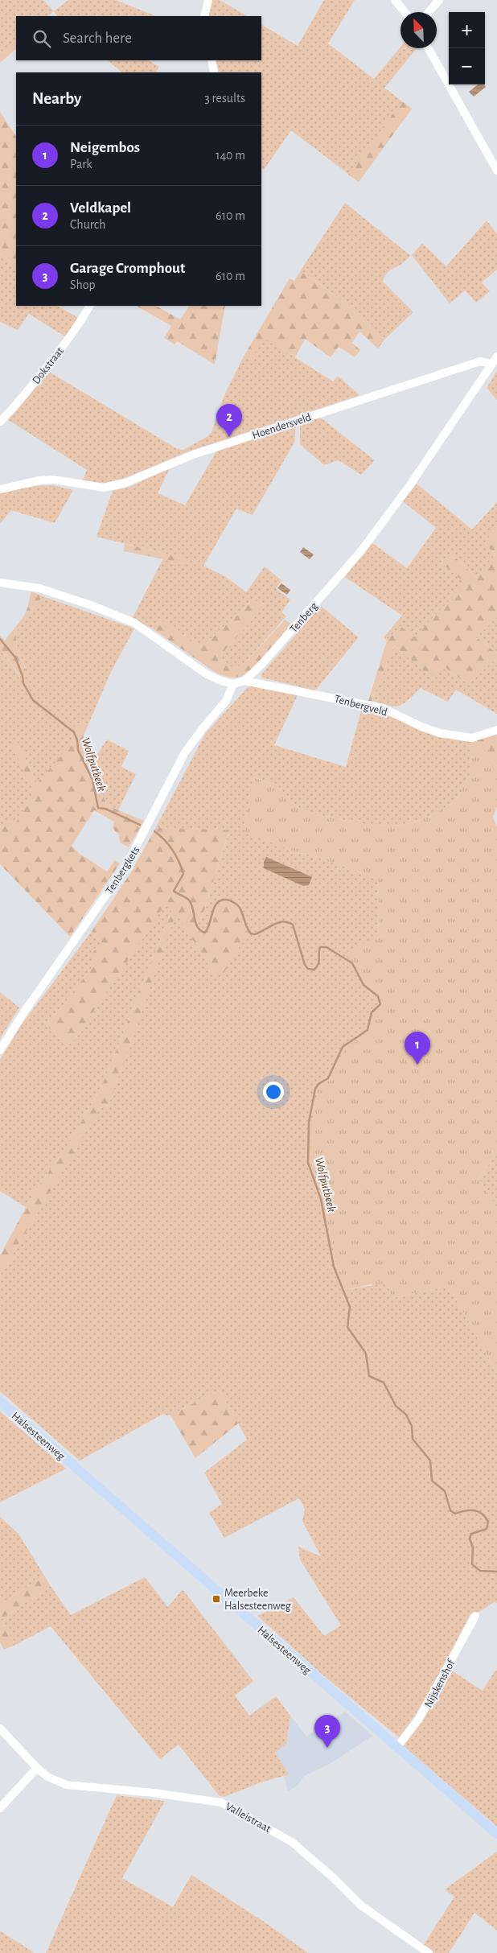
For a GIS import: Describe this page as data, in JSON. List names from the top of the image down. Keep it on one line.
{"streets":{"main road":["Halsesteenweg"],"street":["Dokstraat","Hoendersveld","Tenberg","Tenbergveld","Tenbergkets","Nijskenshof","Valleistraat"]},"crossings":[["Hoendersveld","Tenberg"],["Tenberg","Tenbergveld"],["Tenberg","Tenbergkets"],["Halsesteenweg","Nijskenshof"]],"water":["Wolfputbeek"],"places":{"transit":["Meerbeke Halsesteenweg"]},"north":"top left","page":{"map_buttons":["+","−"],"search":"Search here","heading":["Nearby","3 results"],"list":[{"mark":"1","name":"Neigembos","note":"Park","value":"140 m"},{"mark":"2","name":"Veldkapel","note":"Church","value":"610 m"},{"mark":"3","name":"Garage Cromphout","note":"Shop","value":"610 m"}],"pins":["2","1","3"]}}
